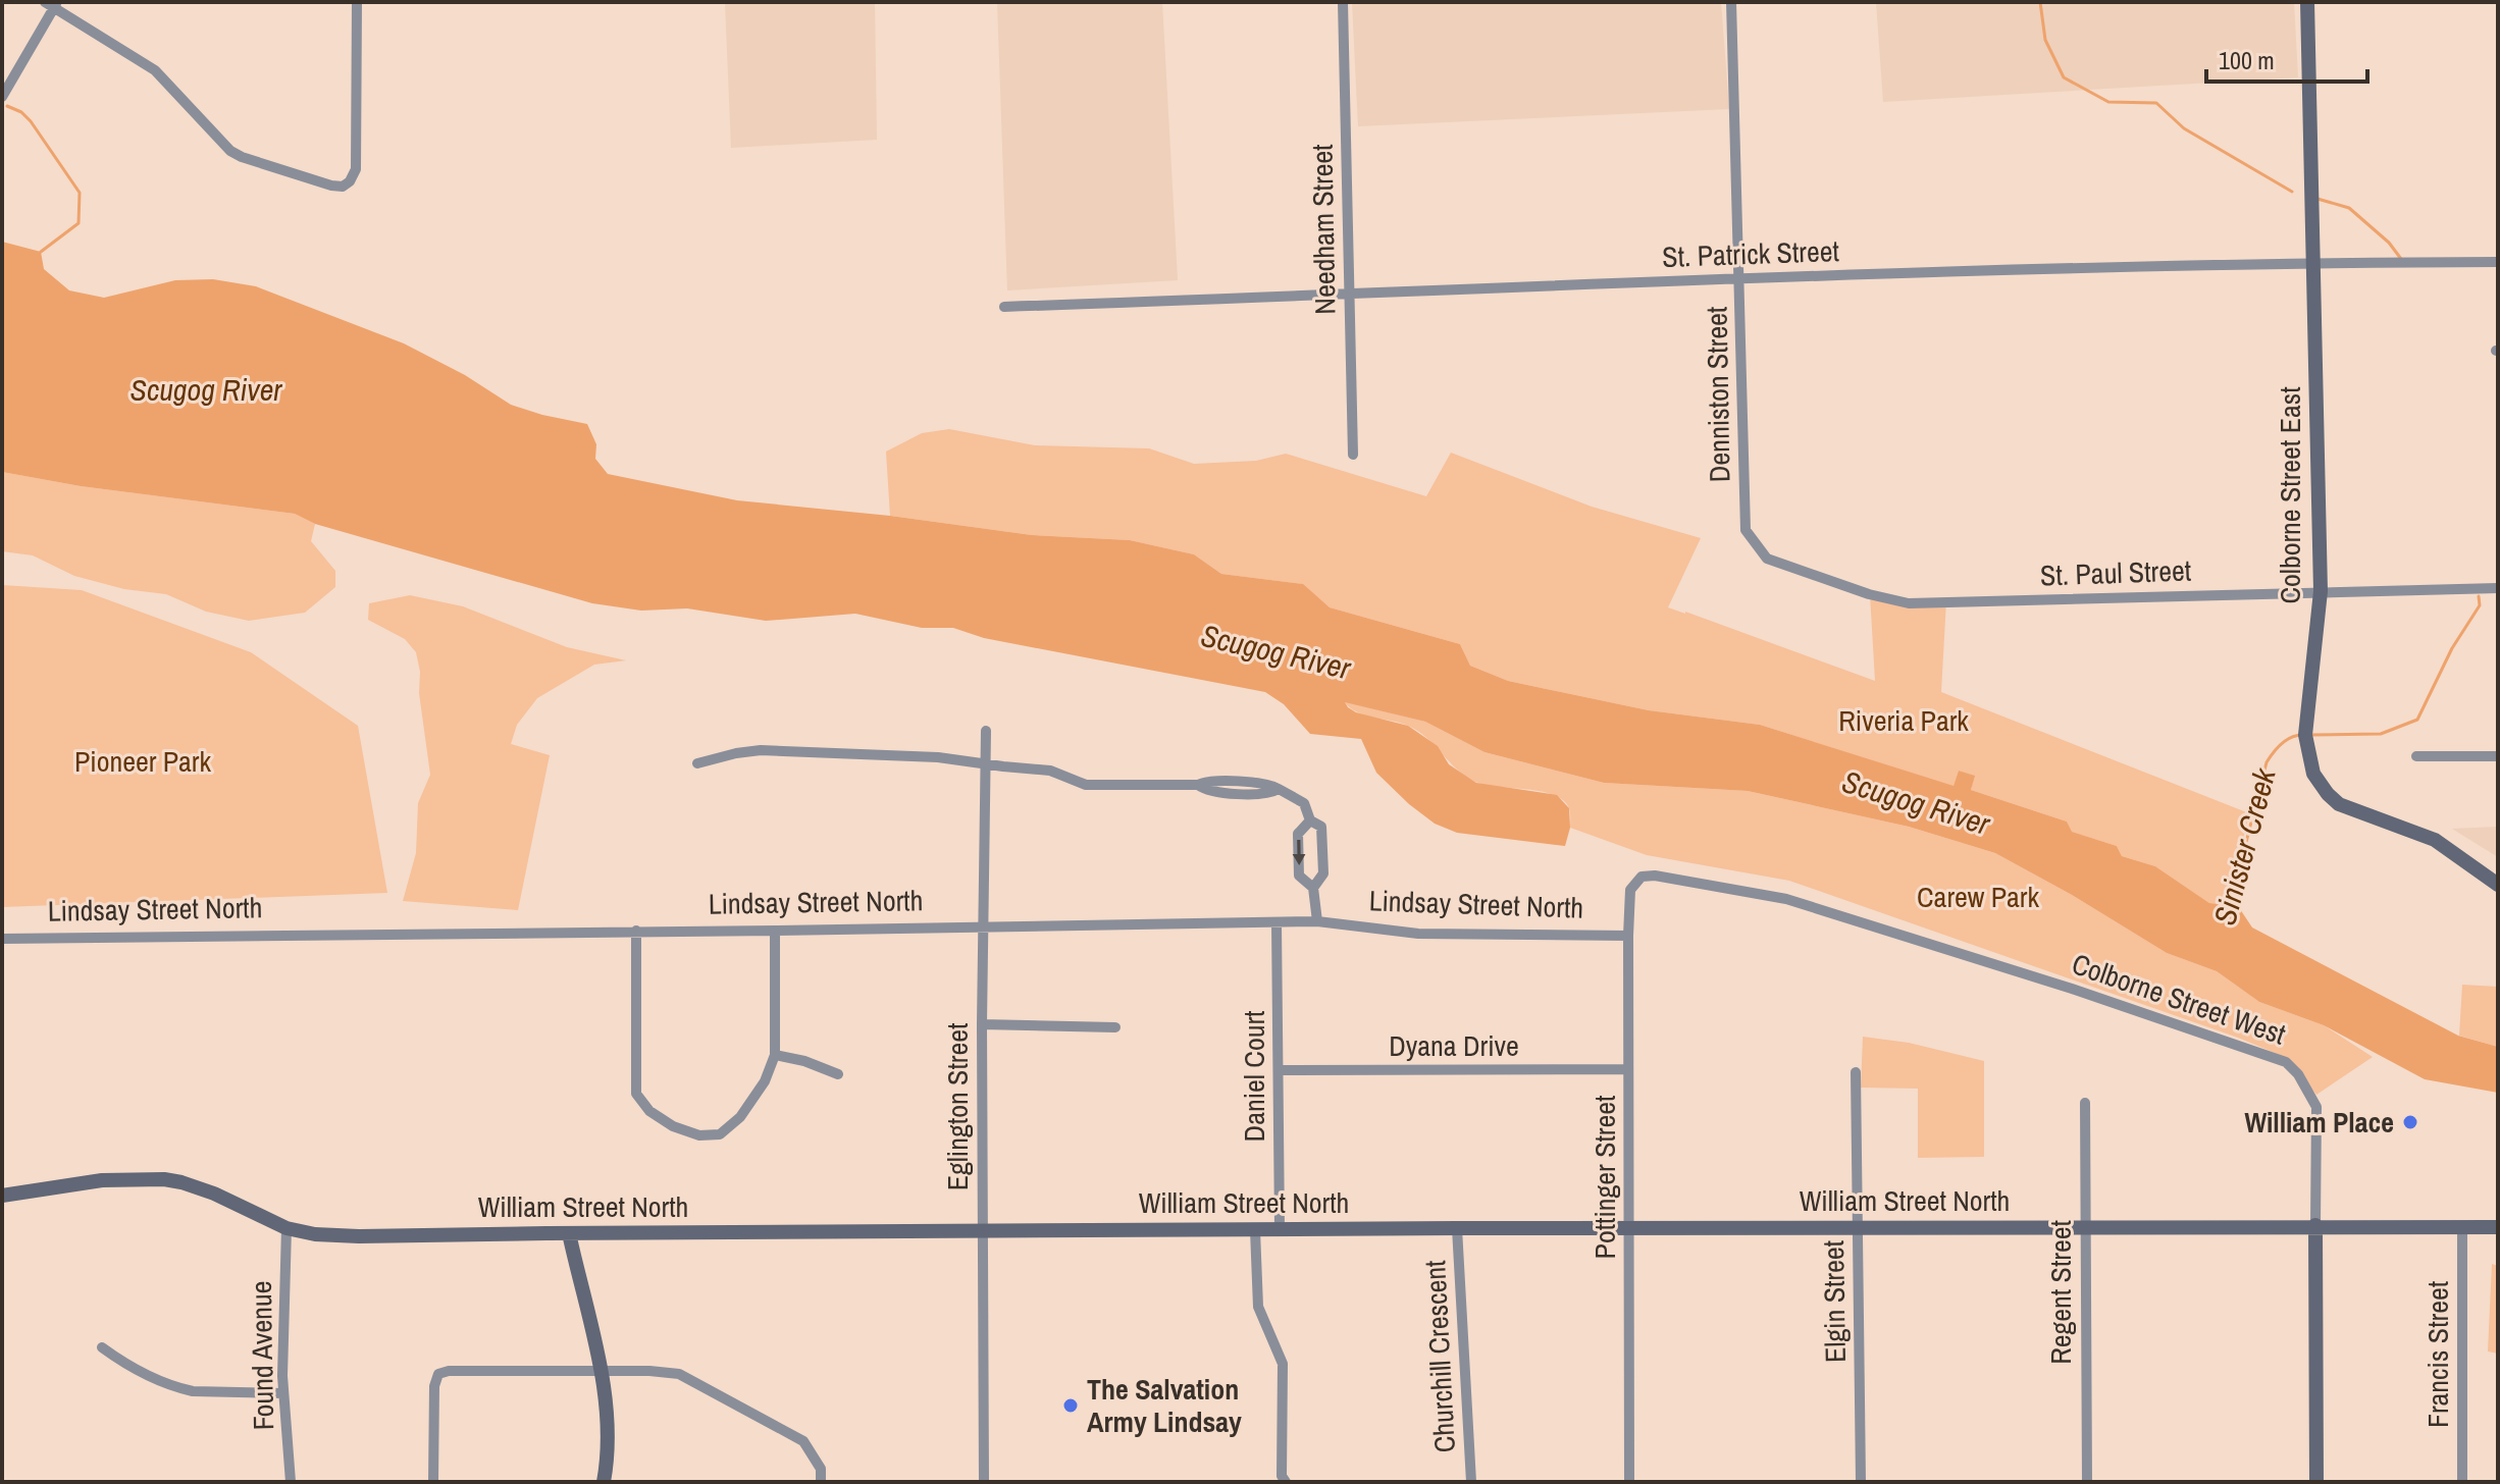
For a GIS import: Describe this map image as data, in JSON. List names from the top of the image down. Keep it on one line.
{"streets":{"street":["Needham Street","St. Patrick Street","Denniston Street","Colborne Street East","St. Paul Street","Lindsay Street North","Colborne Street West","Dyana Drive","Daniel Court","Eglington Street","Pottinger Street","William Street North","Regent Street","Elgin Street","Francis Street","Found Avenue","Churchill Crescent"]},"crossings":[["Needham Street","St. Patrick Street"],["St. Patrick Street","Denniston Street"],["St. Patrick Street","Colborne Street East"],["Denniston Street","St. Paul Street"],["Colborne Street East","St. Paul Street"],["Lindsay Street North","Daniel Court"],["Lindsay Street North","Eglington Street"],["Lindsay Street North","Pottinger Street"],["Colborne Street West","Pottinger Street"],["Colborne Street West","William Street North"],["Dyana Drive","Daniel Court"],["Dyana Drive","Pottinger Street"],["Daniel Court","William Street North"],["Eglington Street","William Street North"],["Pottinger Street","William Street North"],["William Street North","Regent Street"],["William Street North","Elgin Street"],["William Street North","Francis Street"],["William Street North","Found Avenue"],["William Street North","Churchill Crescent"]],"water":["Scugog River","Sinister Creek"],"parks":["Riveria Park","Pioneer Park","Carew Park"],"places":["William Place","The Salvation Army Lindsay"],"scale_bar":"100 m"}
